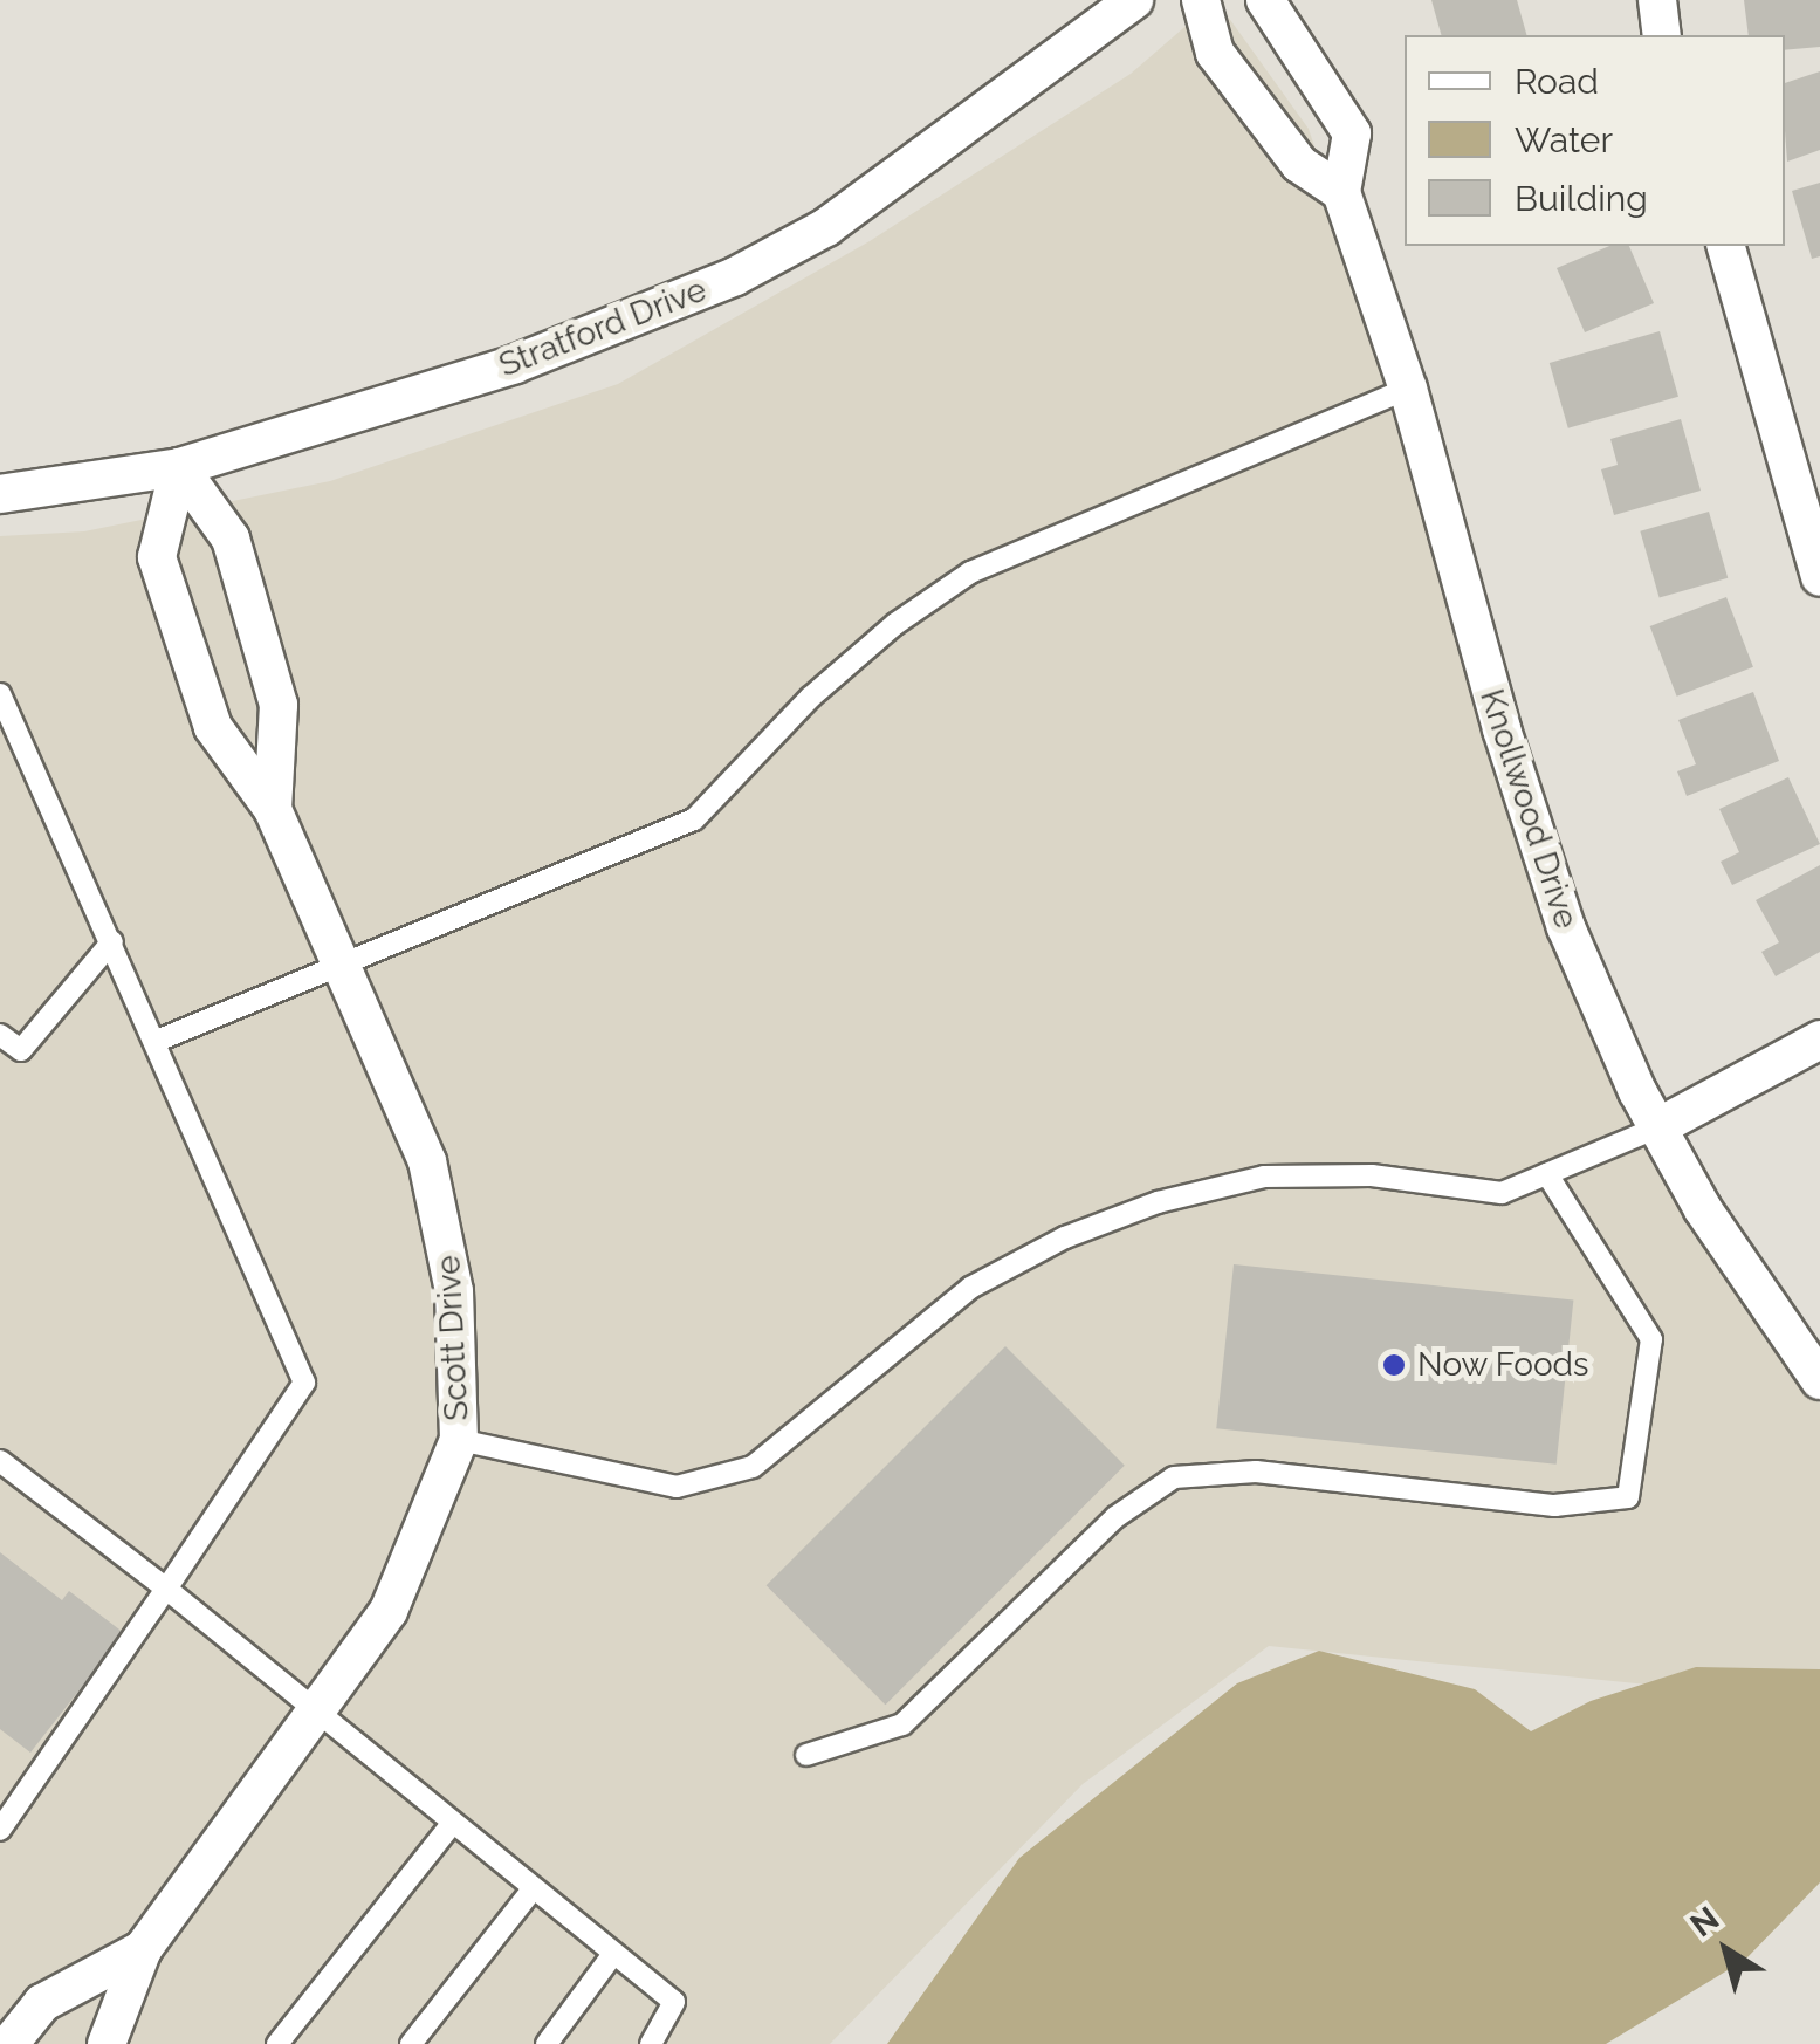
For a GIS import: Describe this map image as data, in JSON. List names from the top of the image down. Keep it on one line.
{"streets":{"street":["Stratford Drive","Knollwood Drive","Scott Drive"]},"crossings":[["Stratford Drive","Scott Drive"]],"places":["Now Foods"],"legend":["Road","Water","Building"],"north":"top left"}
